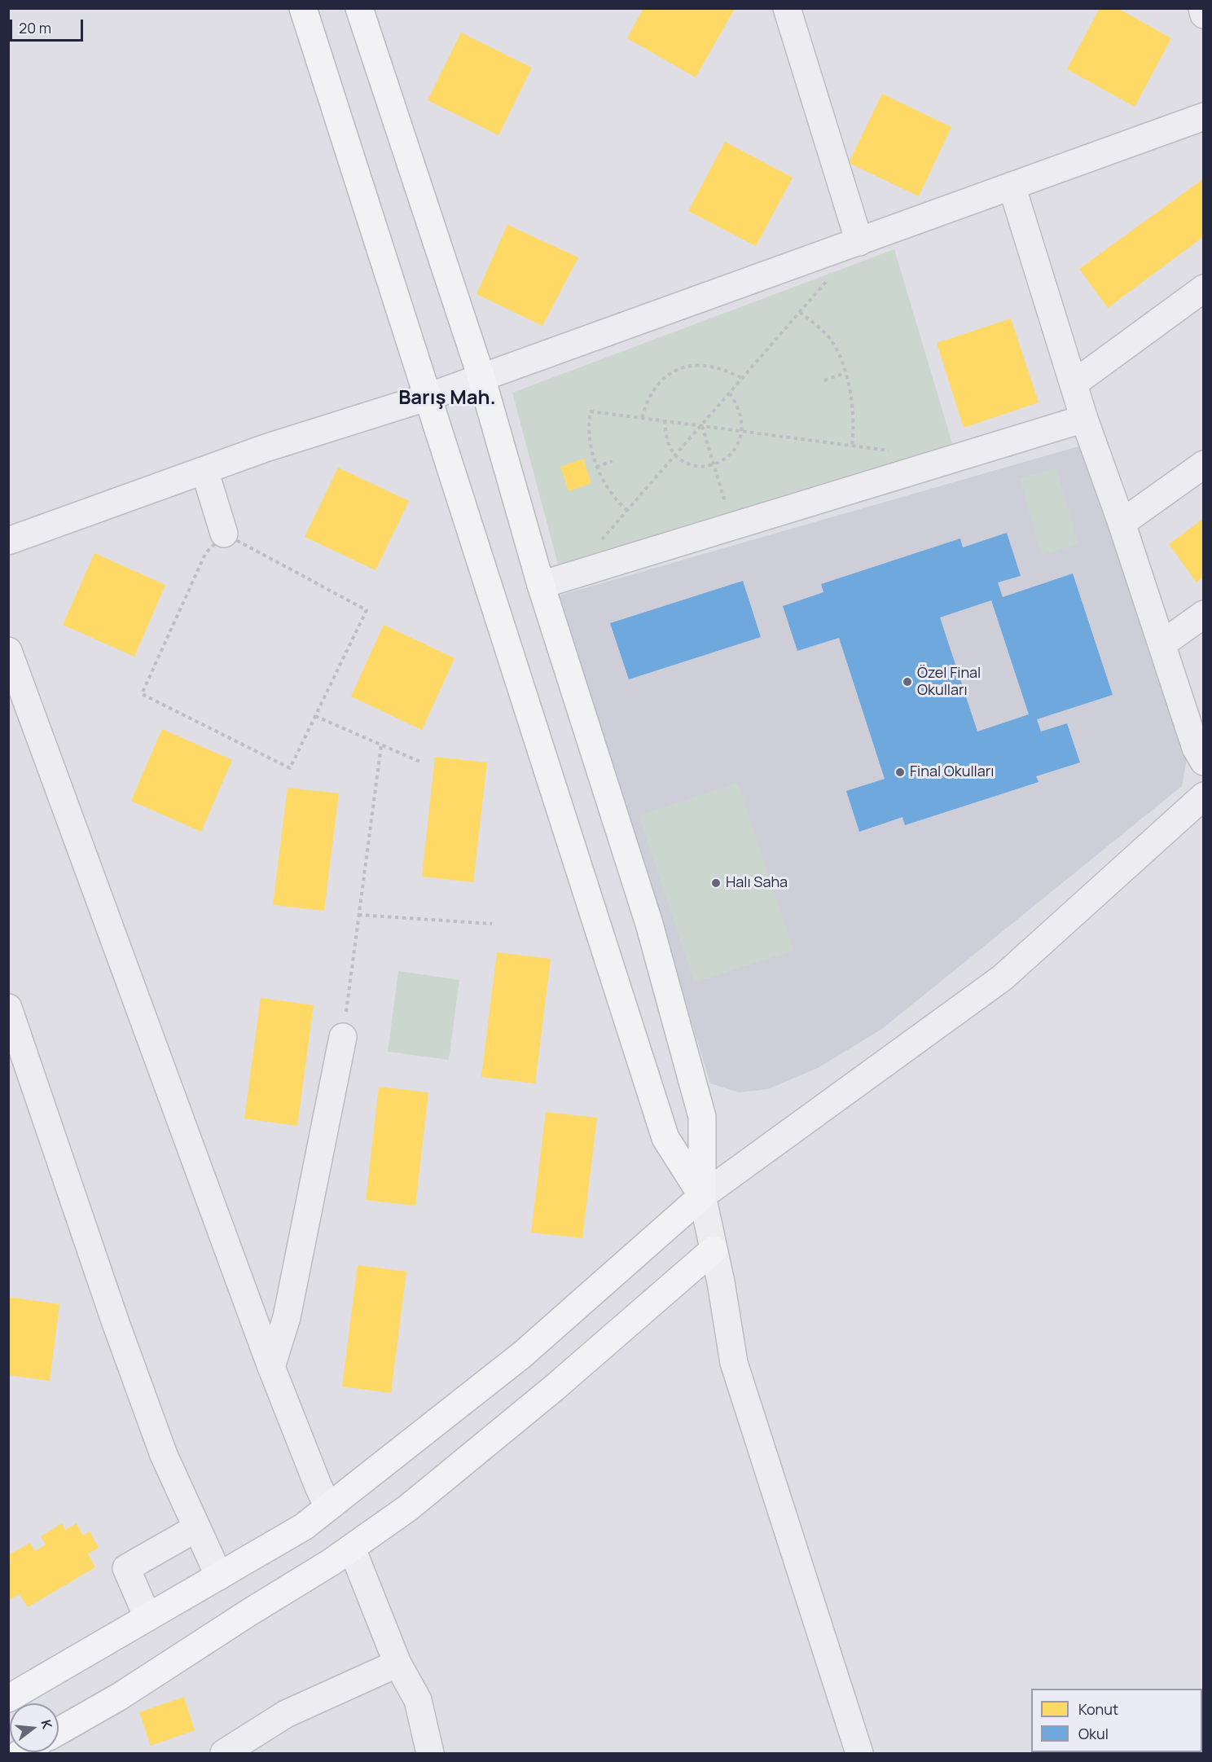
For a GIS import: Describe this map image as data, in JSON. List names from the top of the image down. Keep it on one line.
{"districts":["Barış Mah."],"places":["Özel Final Okulları","Final Okulları","Halı Saha"],"legend":["Konut","Okul"],"scale_bar":"20 m","north":"right"}
